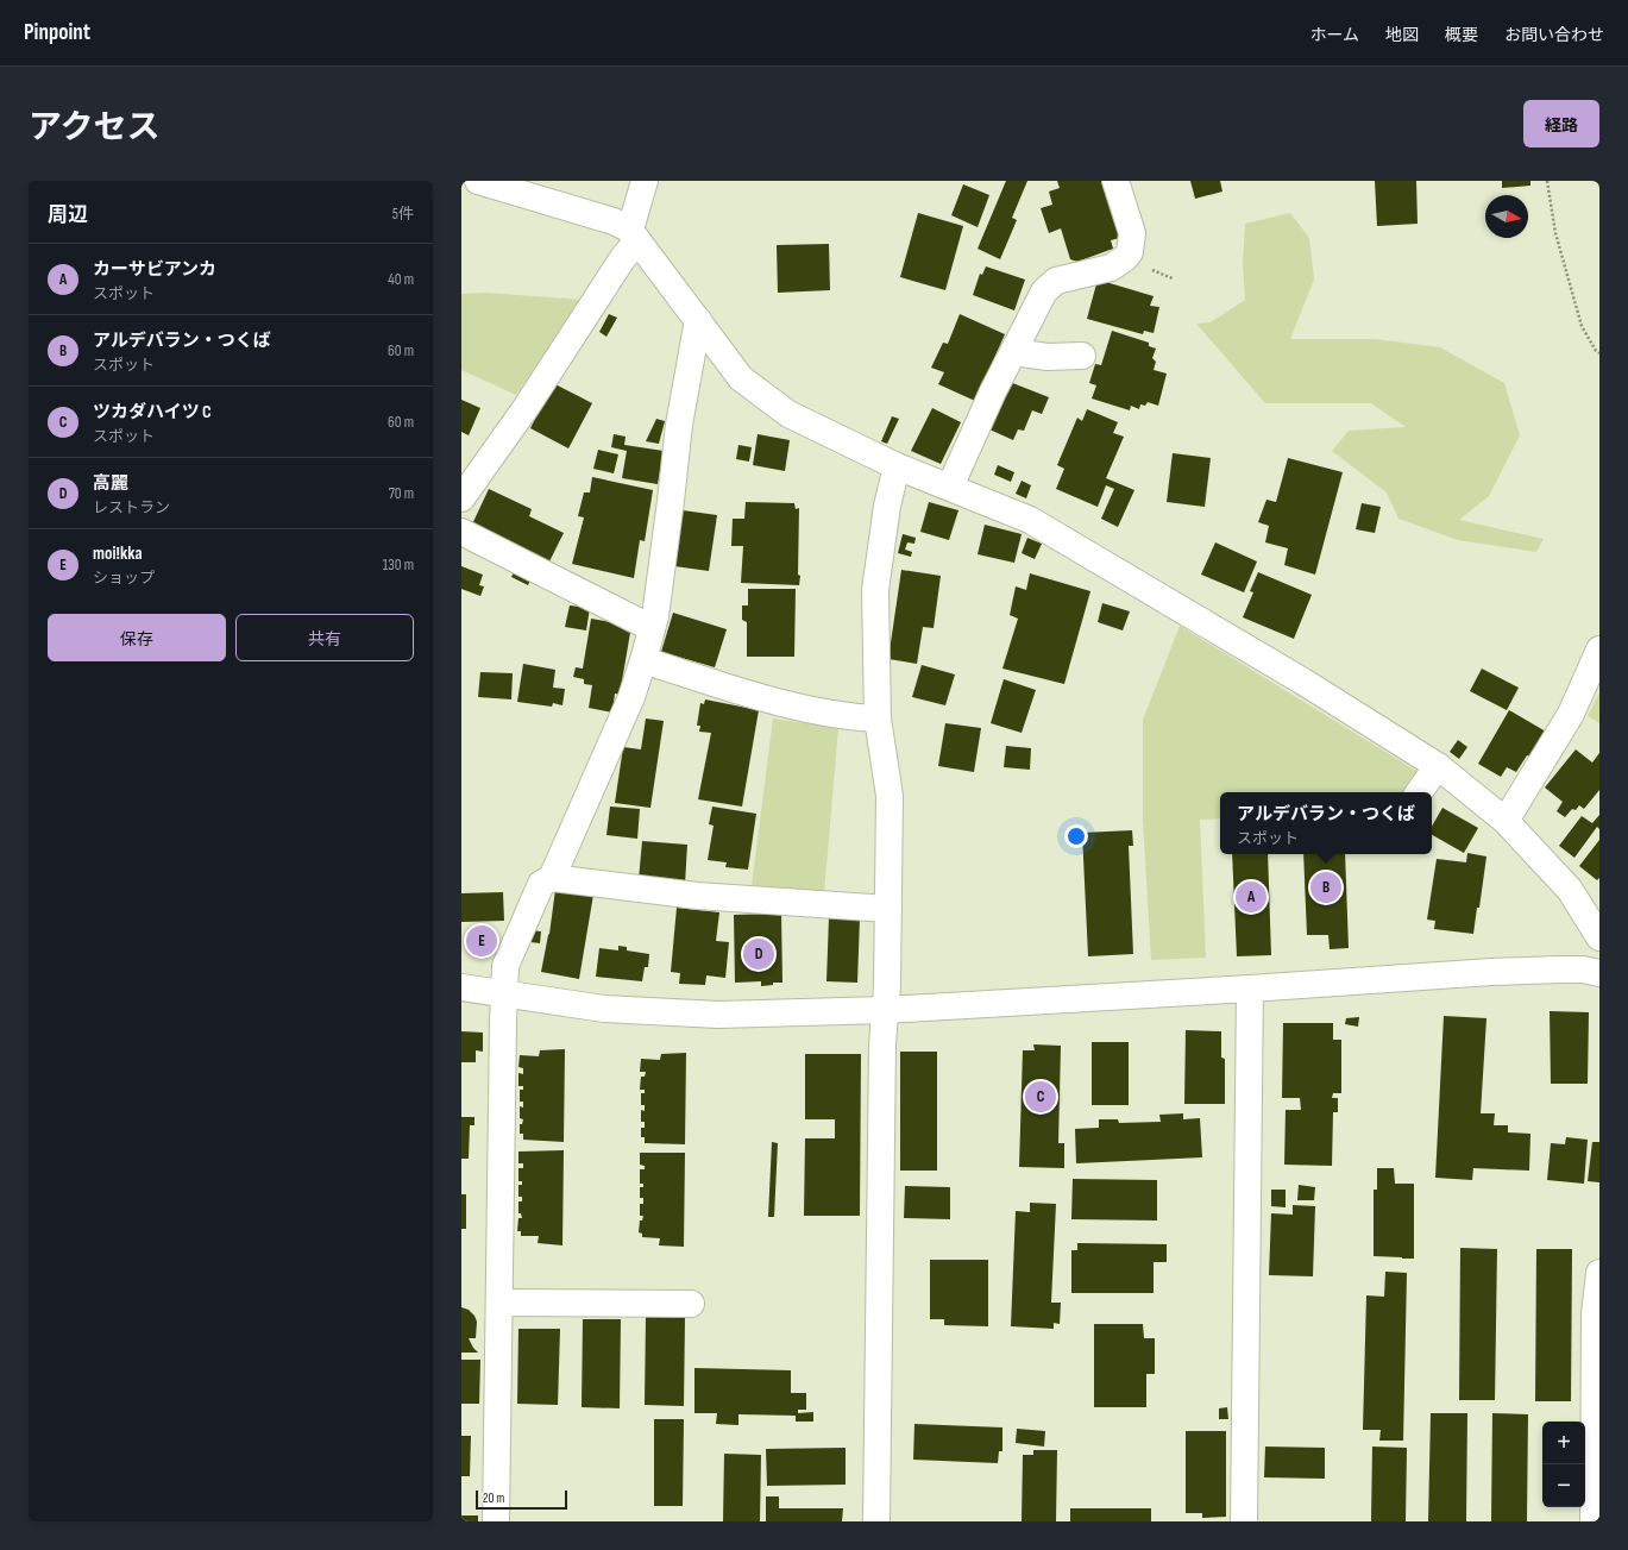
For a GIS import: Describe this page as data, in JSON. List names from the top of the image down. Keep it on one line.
{"scale_bar":"20 m","north":"right","page":{"header":"Pinpoint","nav":["ホーム","地図","概要","お問い合わせ"],"title":"アクセス","buttons":["経路",["保存","共有"]],"heading":["周辺","5件"],"list":[{"mark":"A","name":"カーサビアンカ","note":"スポット","value":"40 m"},{"mark":"B","name":"アルデバラン・つくば","note":"スポット","value":"60 m"},{"mark":"C","name":"ツカダハイツ C","note":"スポット","value":"60 m"},{"mark":"D","name":"高麗","note":"レストラン","value":"70 m"},{"mark":"E","name":"moi!kka","note":"ショップ","value":"130 m"}],"popup":["アルデバラン・つくば","スポット"],"pins":["B","A","E","D","C"],"map_buttons":["+","−"],"scale":"20 m"}}
